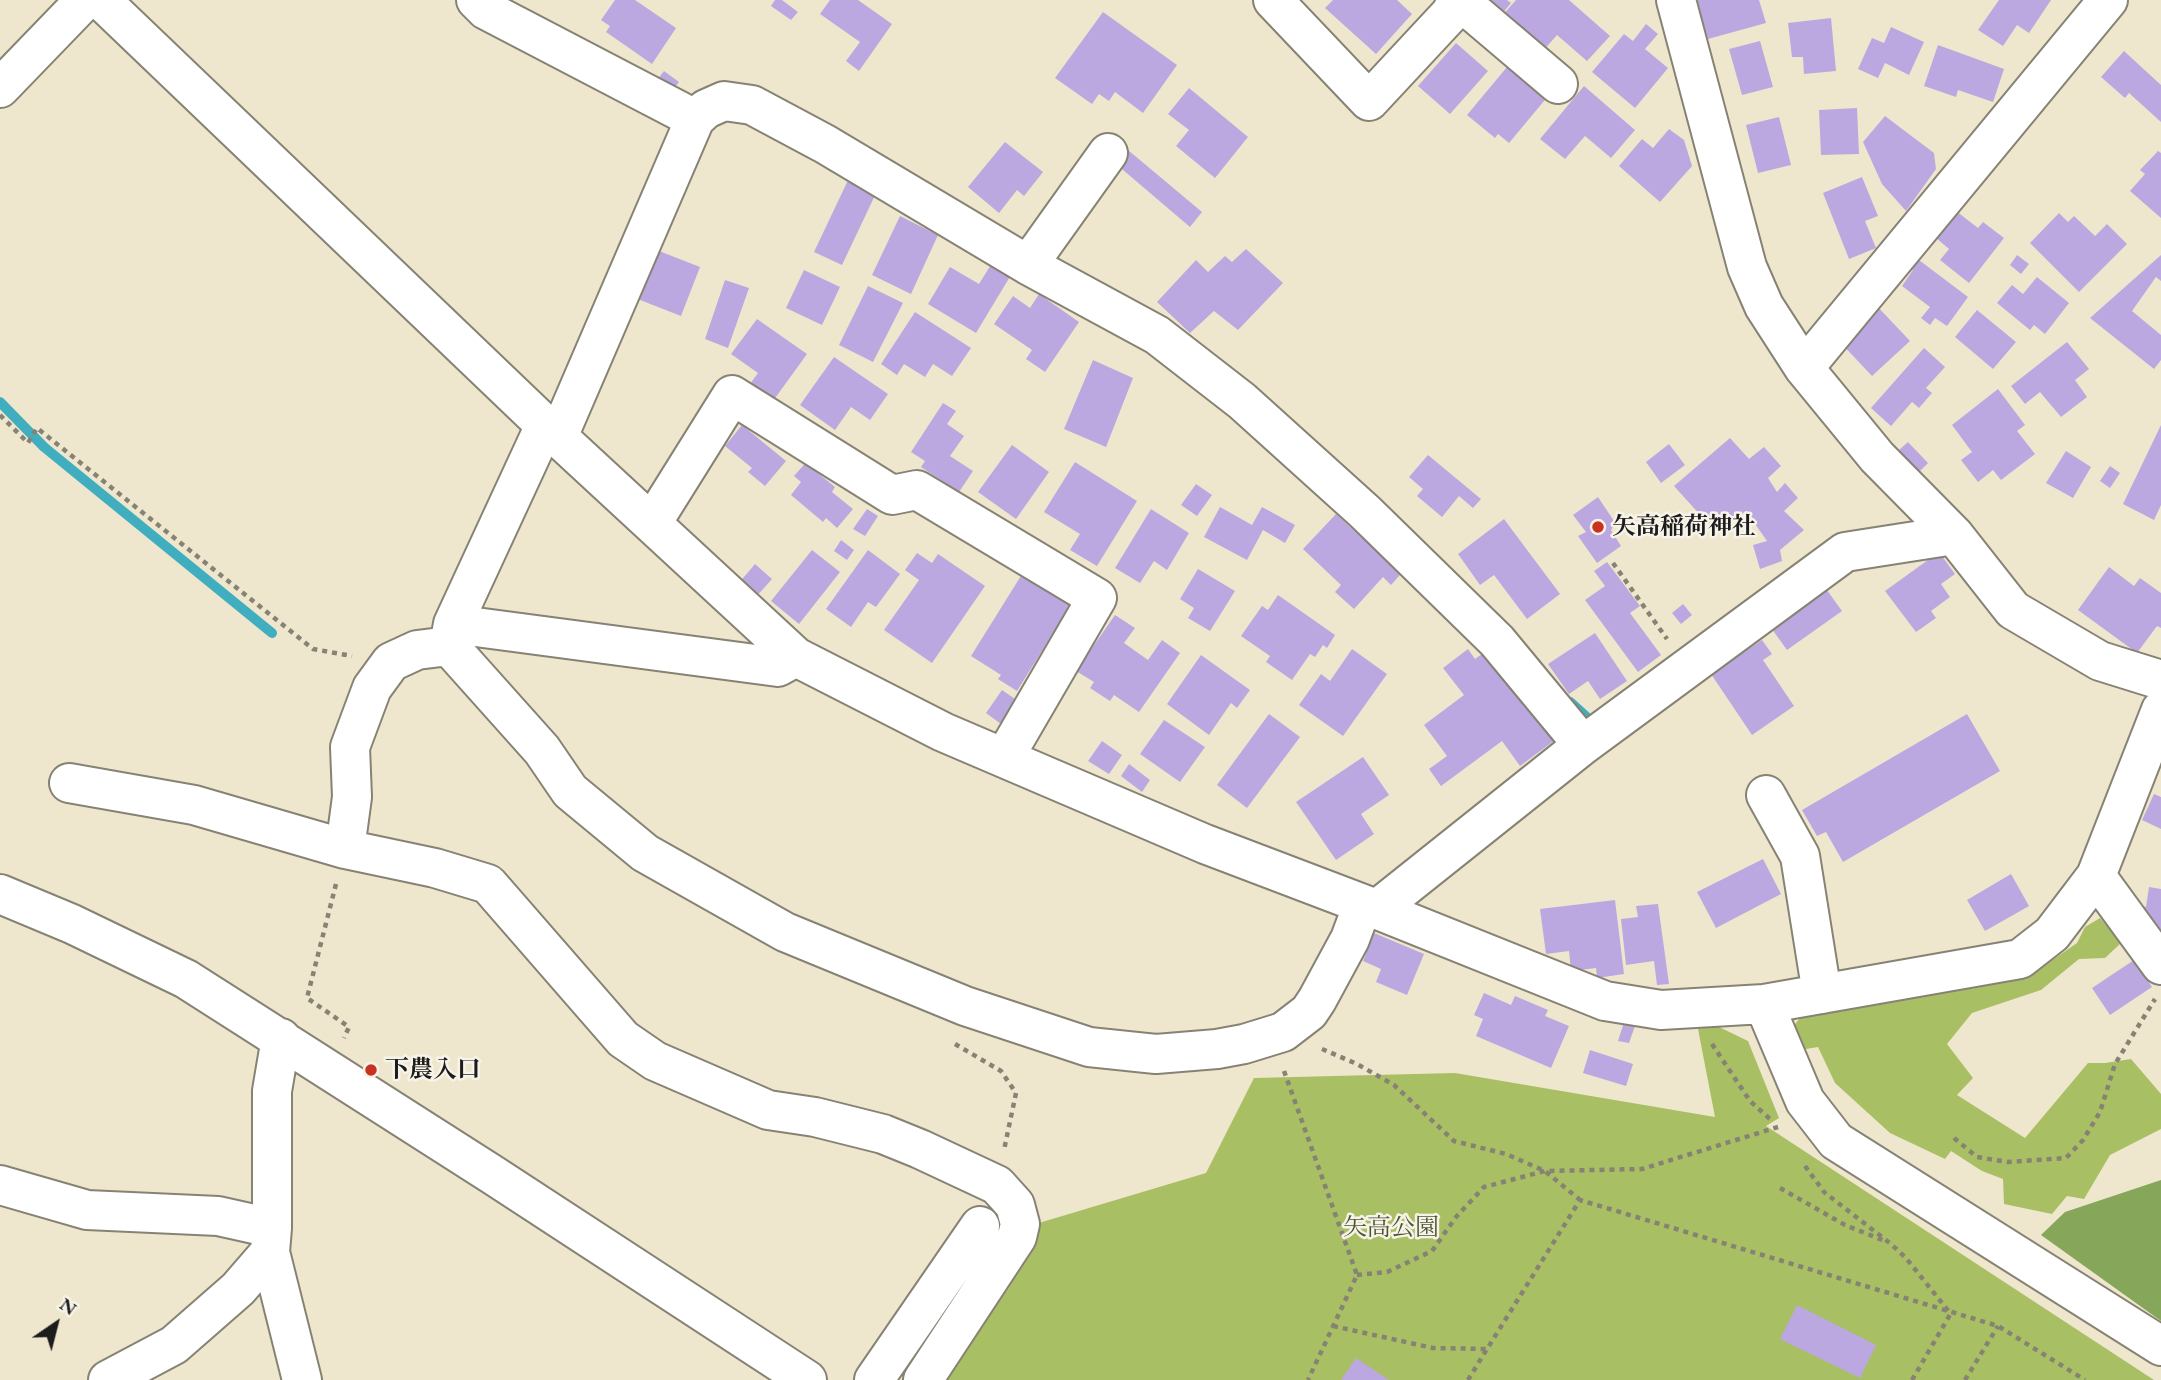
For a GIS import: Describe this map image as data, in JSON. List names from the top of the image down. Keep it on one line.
{"parks":["矢高公園"],"places":["矢高稲荷神社","下農入口"],"north":"top right"}
